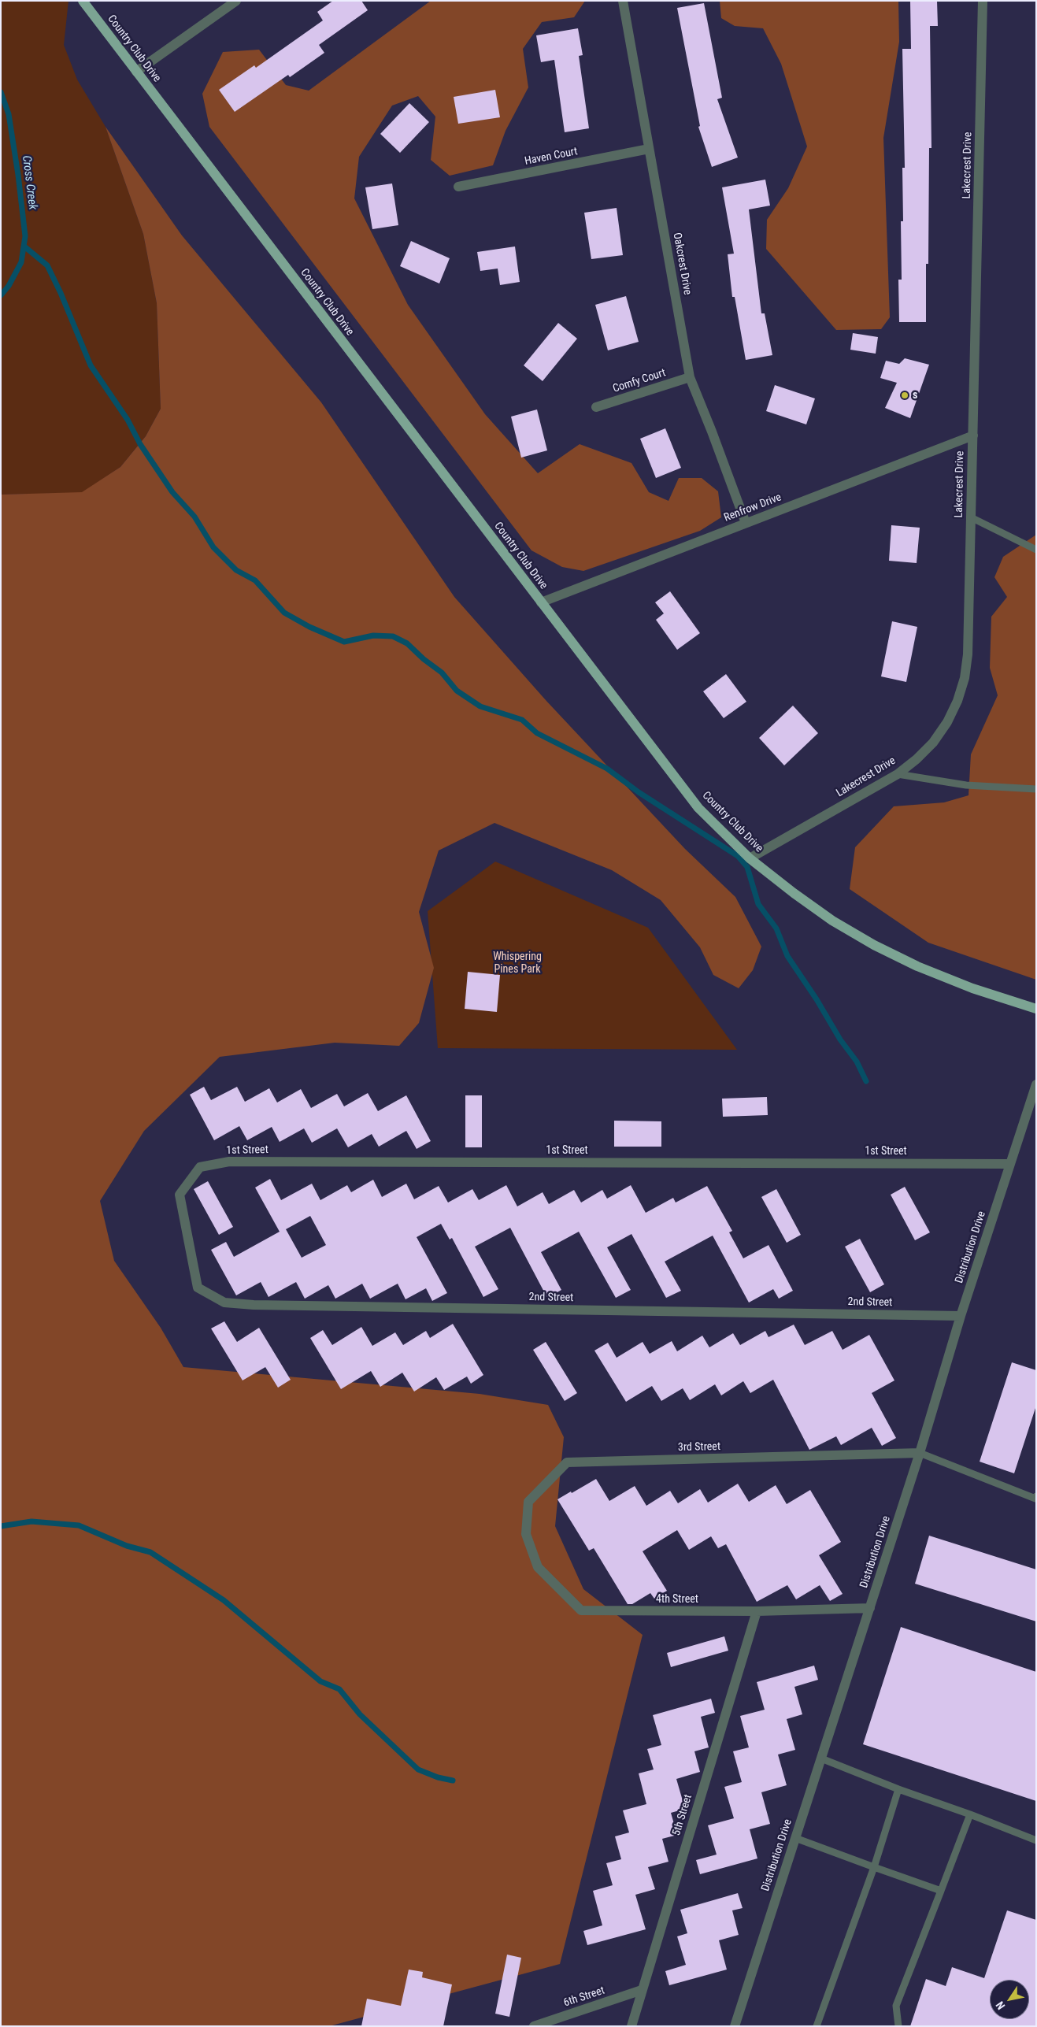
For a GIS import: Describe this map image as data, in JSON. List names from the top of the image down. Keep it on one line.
{"streets":{"main road":["Country Club Drive"],"street":["Haven Court","Lakecrest Drive","Oakcrest Drive","Comfy Court","Renfrow Drive","1st Street","Distribution Drive","2nd Street","3rd Street","4th Street","5th Street","6th Street"]},"crossings":[["Country Club Drive","Lakecrest Drive"],["Country Club Drive","Renfrow Drive"],["Haven Court","Oakcrest Drive"],["Lakecrest Drive","Renfrow Drive"],["Oakcrest Drive","Comfy Court"],["Oakcrest Drive","Renfrow Drive"],["1st Street","Distribution Drive"],["1st Street","2nd Street"],["Distribution Drive","2nd Street"],["Distribution Drive","3rd Street"],["Distribution Drive","4th Street"],["3rd Street","4th Street"],["4th Street","5th Street"],["5th Street","6th Street"]],"water":["Cross Creek"],"parks":["Whispering Pines Park"],"places":["s"],"north":"bottom left"}
